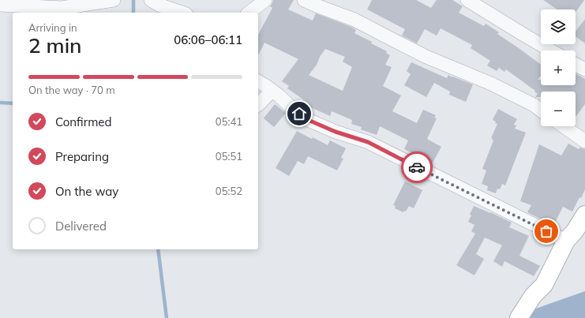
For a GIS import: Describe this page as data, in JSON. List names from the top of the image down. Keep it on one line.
{"page":{"map_buttons":["+","−"],"heading":["2 min","Arriving in","06:06–06:11"],"bar":"On the way · 70 m","list":[["Confirmed","05:41"],["Preparing","05:51"],["On the way","05:52"],"Delivered"]}}
